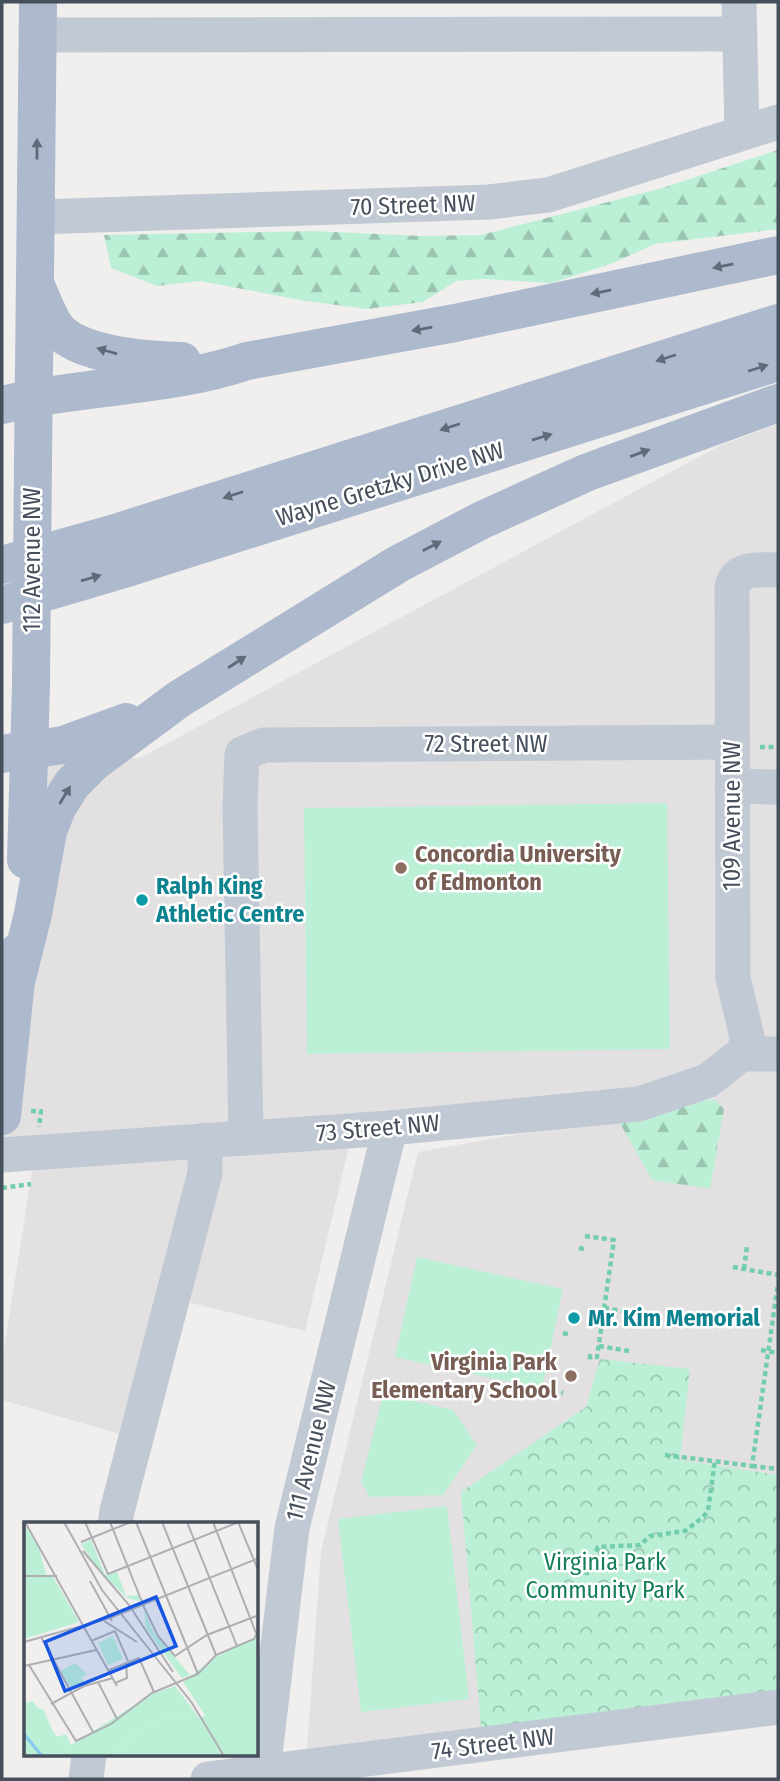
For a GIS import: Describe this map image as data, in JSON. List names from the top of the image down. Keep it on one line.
{"streets":{"main road":["Wayne Gretzky Drive NW","112 Avenue NW"],"street":["70 Street NW","72 Street NW","109 Avenue NW","73 Street NW","111 Avenue NW","74 Street NW"]},"crossings":[["70 Street NW","112 Avenue NW"],["72 Street NW","109 Avenue NW"],["72 Street NW","73 Street NW"],["109 Avenue NW","73 Street NW"],["73 Street NW","111 Avenue NW"],["111 Avenue NW","74 Street NW"]],"parks":["Virginia Park Community Park"],"places":["Concordia University of Edmonton","Ralph King Athletic Centre","Mr. Kim Memorial","Virginia Park Elementary School"]}
